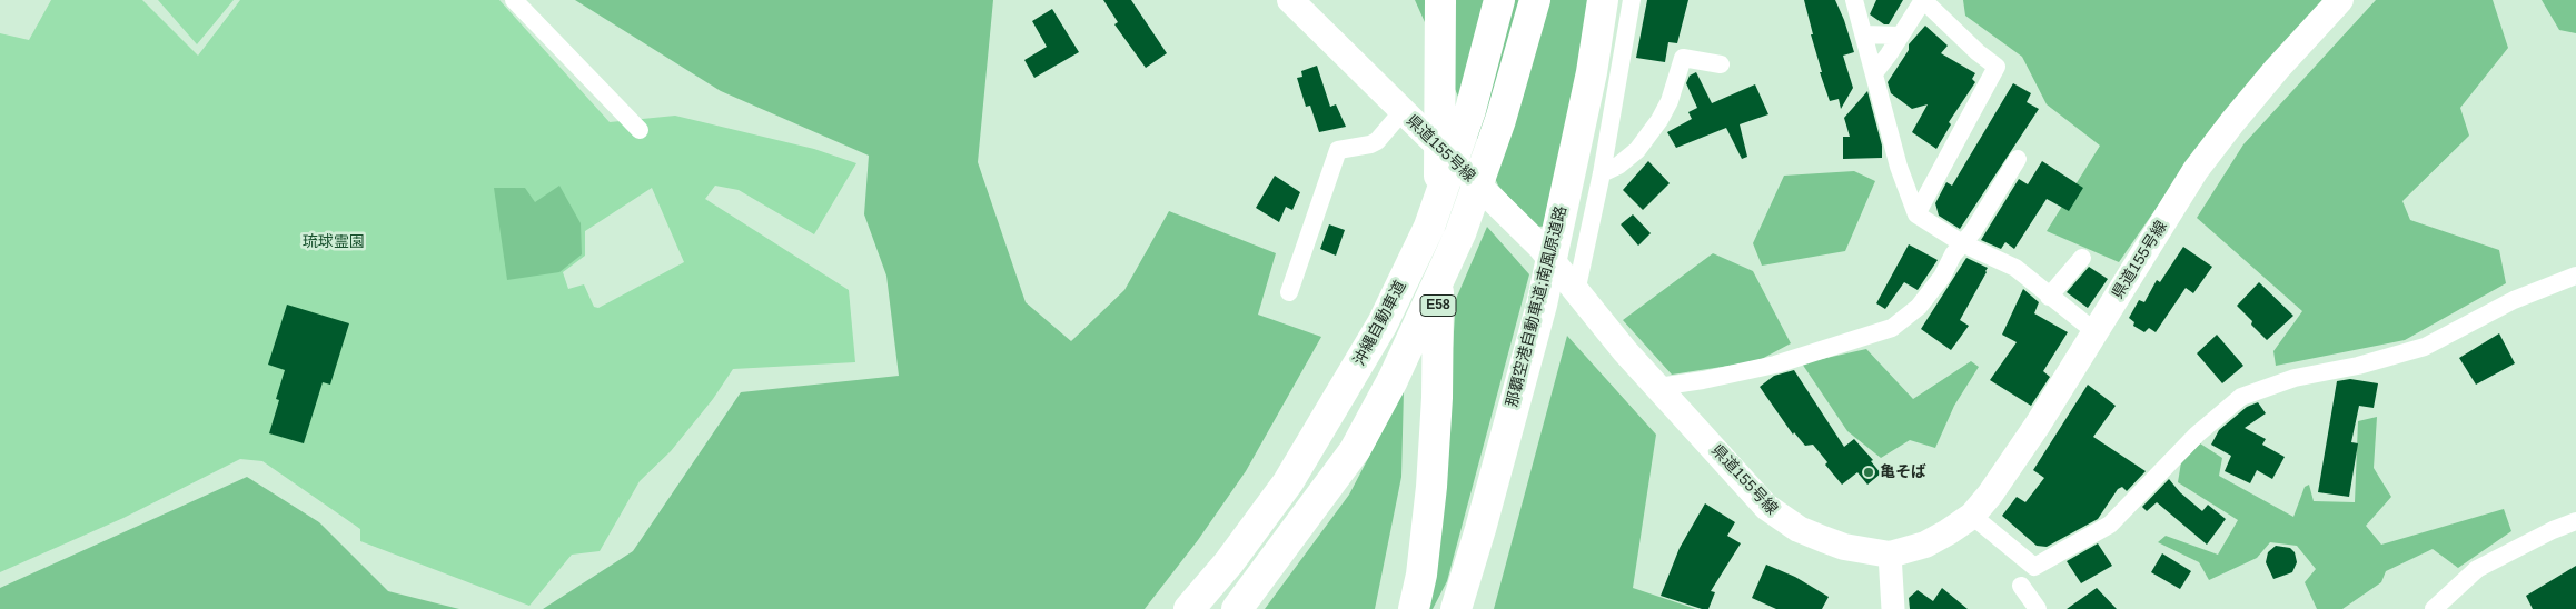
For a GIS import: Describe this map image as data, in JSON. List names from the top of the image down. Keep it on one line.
{"streets":{"highway":["E58","那覇空港自動車道;南風原道路","沖縄自動車道"],"main road":["県道155号線"]},"parks":["琉球霊園"],"places":["亀そば"]}
